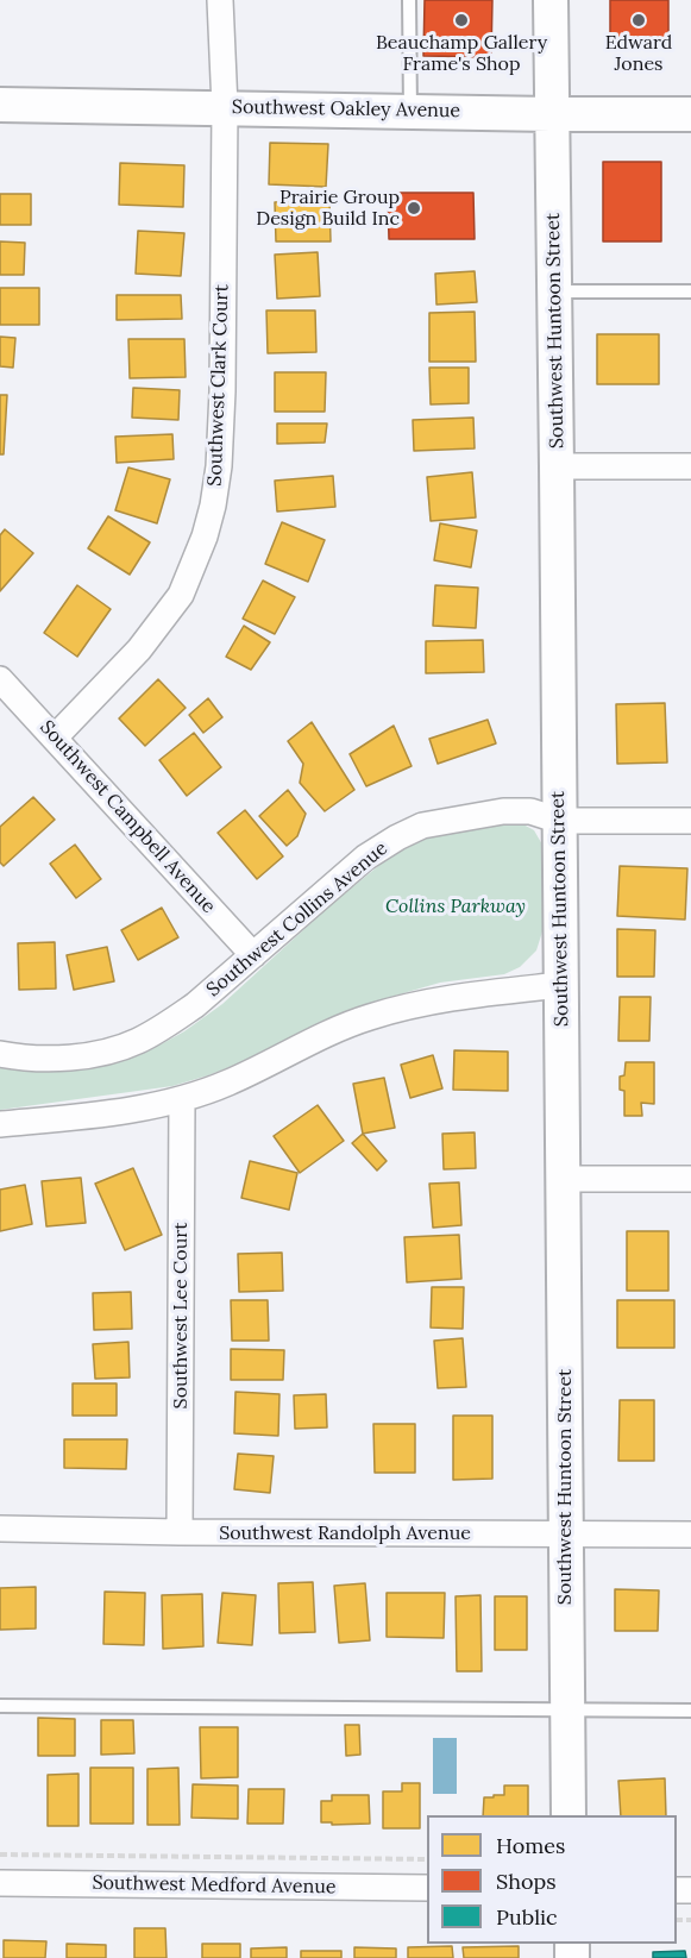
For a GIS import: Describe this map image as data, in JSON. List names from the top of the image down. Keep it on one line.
{"streets":{"main road":["Southwest Oakley Avenue","Southwest Huntoon Street"],"street":["Southwest Clark Court","Southwest Campbell Avenue","Southwest Collins Avenue","Southwest Lee Court","Southwest Randolph Avenue","Southwest Medford Avenue"]},"crossings":[["Southwest Oakley Avenue","Southwest Huntoon Street"],["Southwest Oakley Avenue","Southwest Clark Court"],["Southwest Huntoon Street","Southwest Collins Avenue"],["Southwest Huntoon Street","Southwest Randolph Avenue"],["Southwest Clark Court","Southwest Campbell Avenue"],["Southwest Campbell Avenue","Southwest Collins Avenue"],["Southwest Lee Court","Southwest Randolph Avenue"]],"parks":["Collins Parkway"],"places":["Beauchamp Gallery Frame's Shop","Edward Jones","Prairie Group Design Build Inc"],"legend":["Homes","Shops","Public"]}
